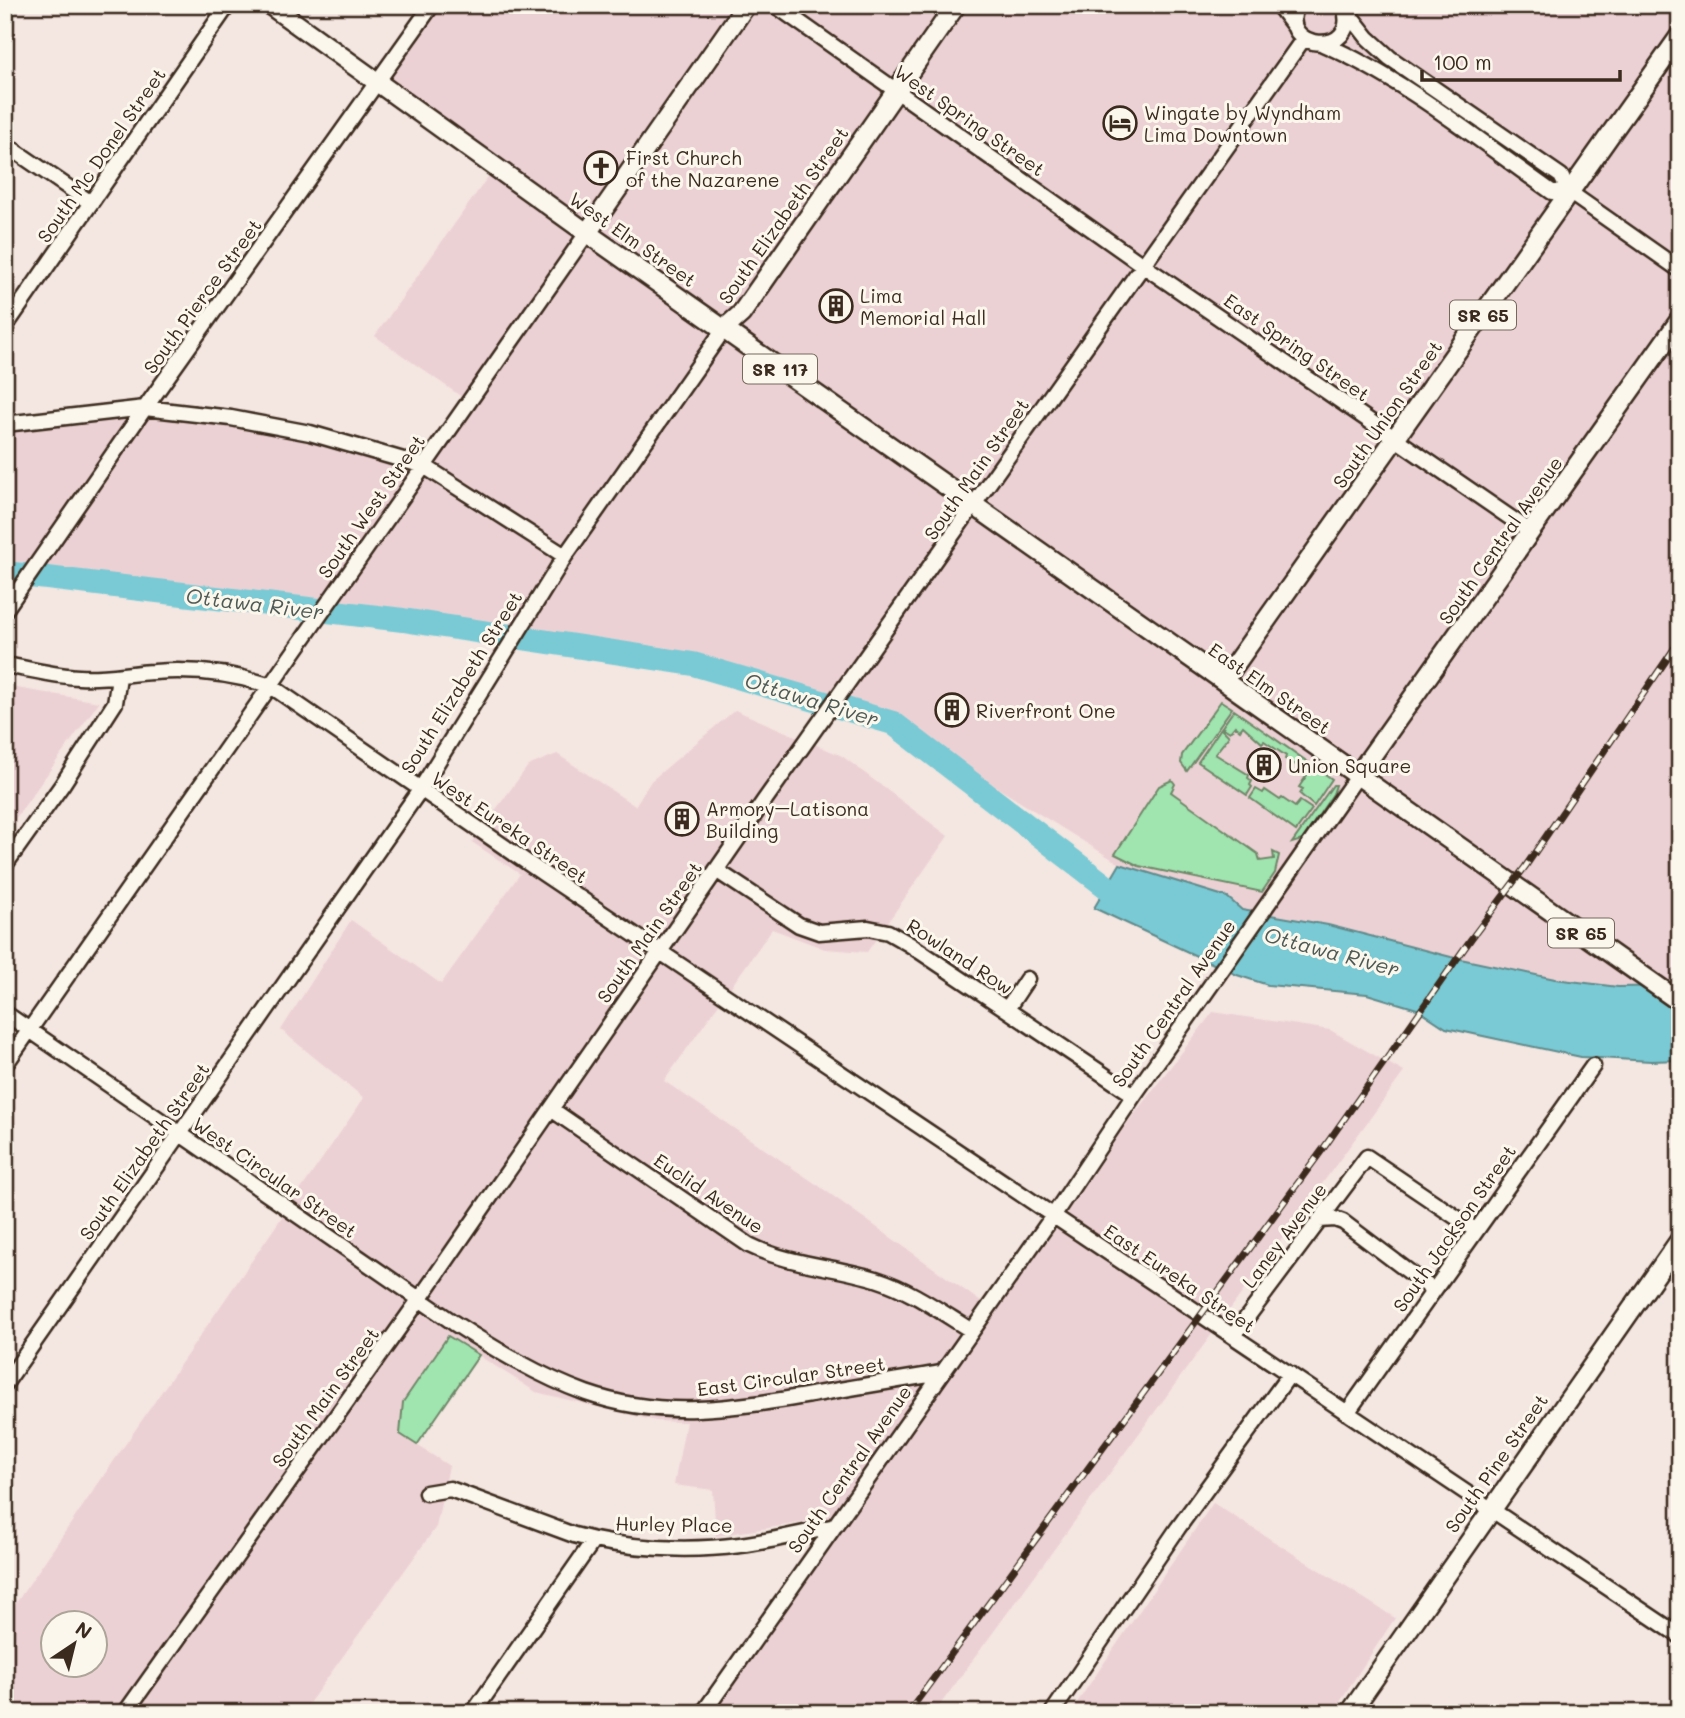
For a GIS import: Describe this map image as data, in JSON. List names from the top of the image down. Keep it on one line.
{"streets":{"main road":["South Elizabeth Street","West Elm Street","SR 65","SR 117","South Union Street","South West Street","South Central Avenue","East Elm Street","South Pine Street"],"street":["West Spring Street","South Mc Donel Street","South Pierce Street","East Spring Street","South Main Street","West Eureka Street","Rowland Row","West Circular Street","Euclid Avenue","South Jackson Street","Laney Avenue","East Eureka Street","East Circular Street","Hurley Place"]},"crossings":[["West Spring Street","South Elizabeth Street"],["West Spring Street","East Spring Street"],["West Spring Street","South Main Street"],["South Elizabeth Street","West Elm Street"],["South Elizabeth Street","West Eureka Street"],["South Elizabeth Street","West Circular Street"],["West Elm Street","South Pierce Street"],["West Elm Street","South Main Street"],["West Elm Street","South West Street"],["West Elm Street","East Elm Street"],["East Spring Street","South Union Street"],["East Spring Street","South Main Street"],["East Spring Street","South Central Avenue"],["South Union Street","East Elm Street"],["South Main Street","East Elm Street"],["South Main Street","West Eureka Street"],["South Main Street","Rowland Row"],["South Main Street","West Circular Street"],["South Main Street","Euclid Avenue"],["South Main Street","East Eureka Street"],["South Main Street","East Circular Street"],["South West Street","West Eureka Street"],["South West Street","West Circular Street"],["South Central Avenue","East Elm Street"],["South Central Avenue","Rowland Row"],["South Central Avenue","Euclid Avenue"],["South Central Avenue","East Eureka Street"],["South Central Avenue","East Circular Street"],["South Central Avenue","Hurley Place"],["West Eureka Street","East Eureka Street"],["West Circular Street","East Circular Street"],["South Jackson Street","Laney Avenue"],["South Jackson Street","East Eureka Street"],["Laney Avenue","East Eureka Street"],["East Eureka Street","South Pine Street"]],"water":["Ottawa River"],"places":{"hotel":["Wingate by Wyndham Lima Downtown"],"church":["First Church of the Nazarene"],"building":["Lima Memorial Hall","Riverfront One","Union Square","Armory–Latisona Building"]},"scale_bar":"100 m","north":"top right"}
